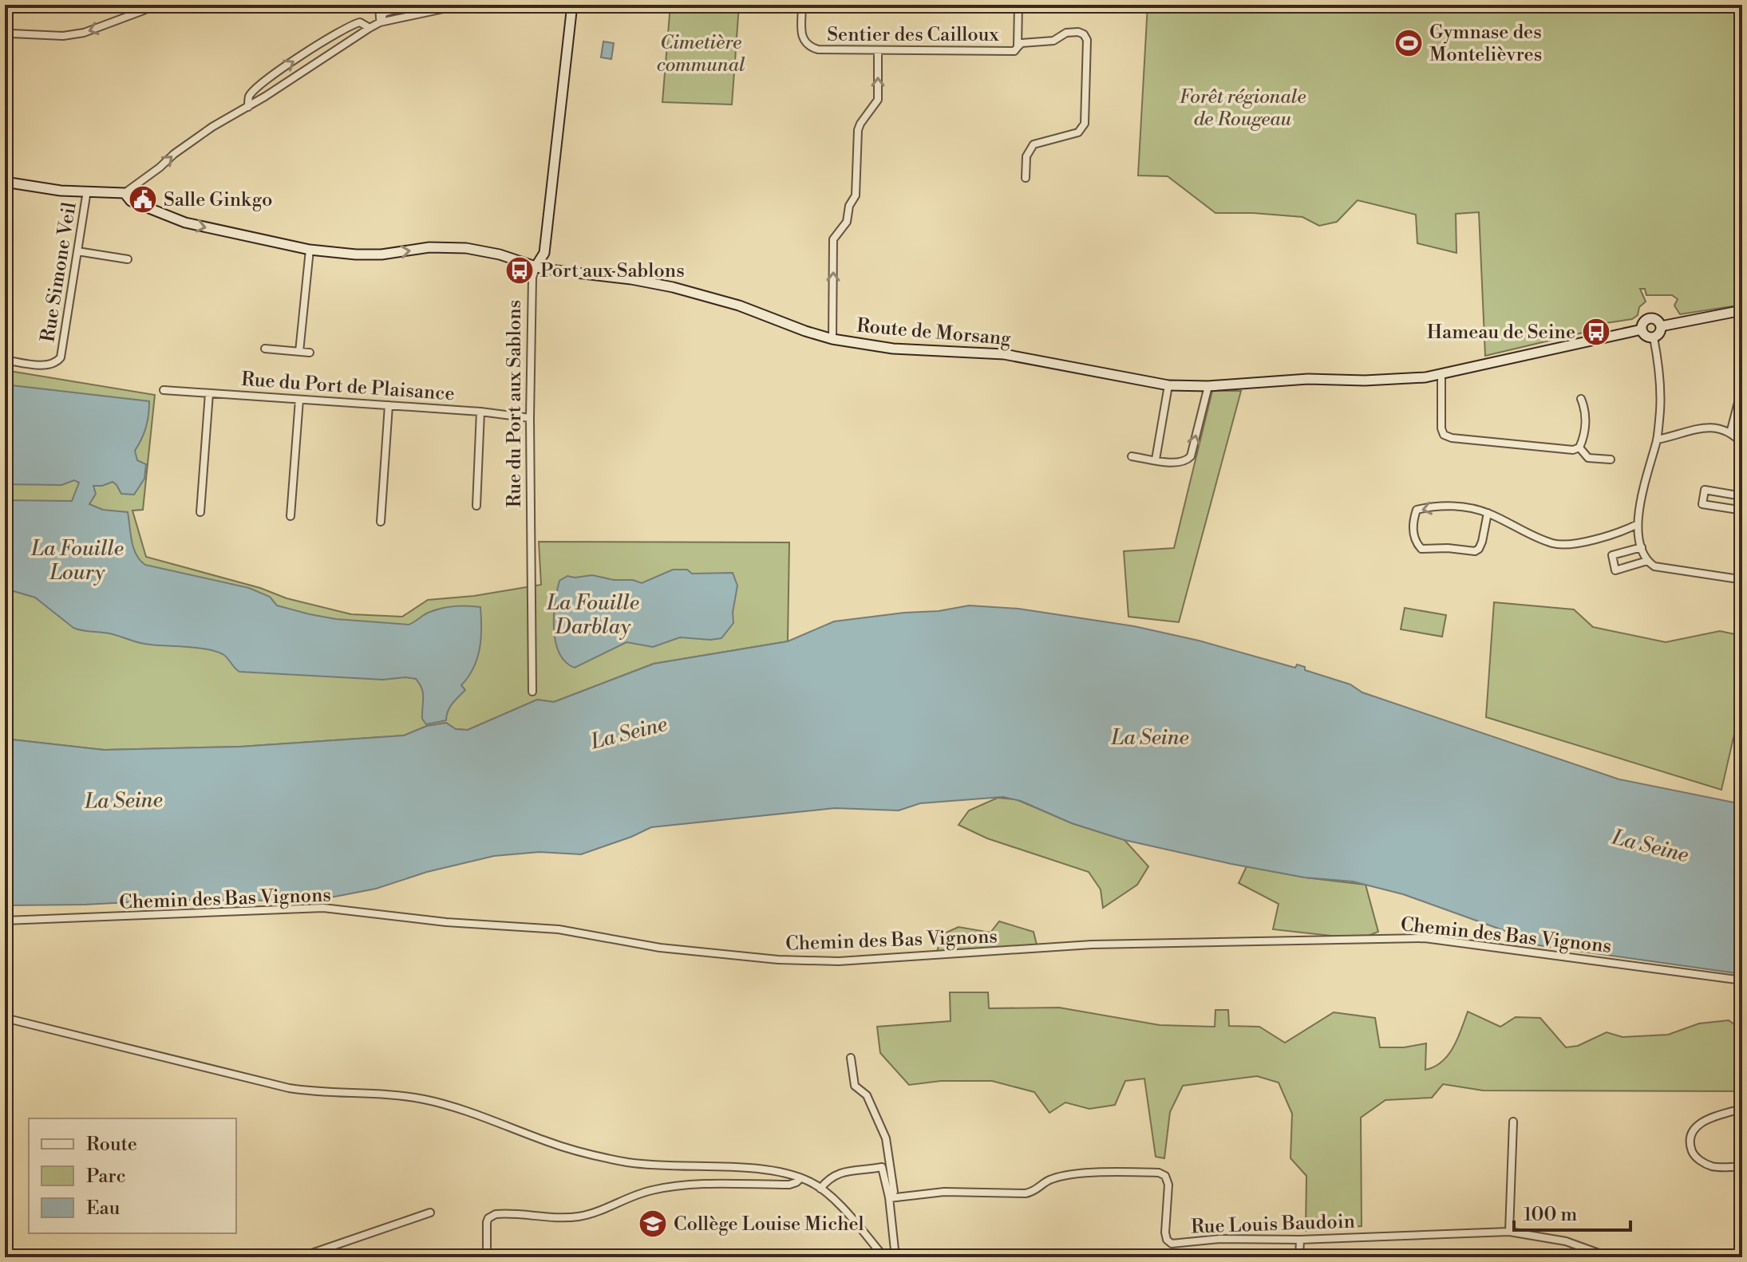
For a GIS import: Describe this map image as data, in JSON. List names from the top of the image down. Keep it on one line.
{"streets":{"street":["Sentier des Cailloux","Rue Simone Veil","Route de Morsang","Rue du Port de Plaisance","Rue du Port aux Sablons","Chemin des Bas Vignons","Rue Louis Baudoin"]},"crossings":[["Route de Morsang","Rue du Port aux Sablons"],["Rue du Port de Plaisance","Rue du Port aux Sablons"]],"water":["La Fouille Loury","La Fouille Darblay","La Seine"],"parks":["Cimetière communal","Forêt régionale de Rougeau"],"places":{"sports":["Gymnase des Montelièvres"],"public building":["Salle Ginkgo"],"bus stop":["Port aux Sablons","Hameau de Seine"],"school or university":["Collège Louise Michel"]},"legend":["Route","Parc","Eau"],"scale_bar":"100 m"}
